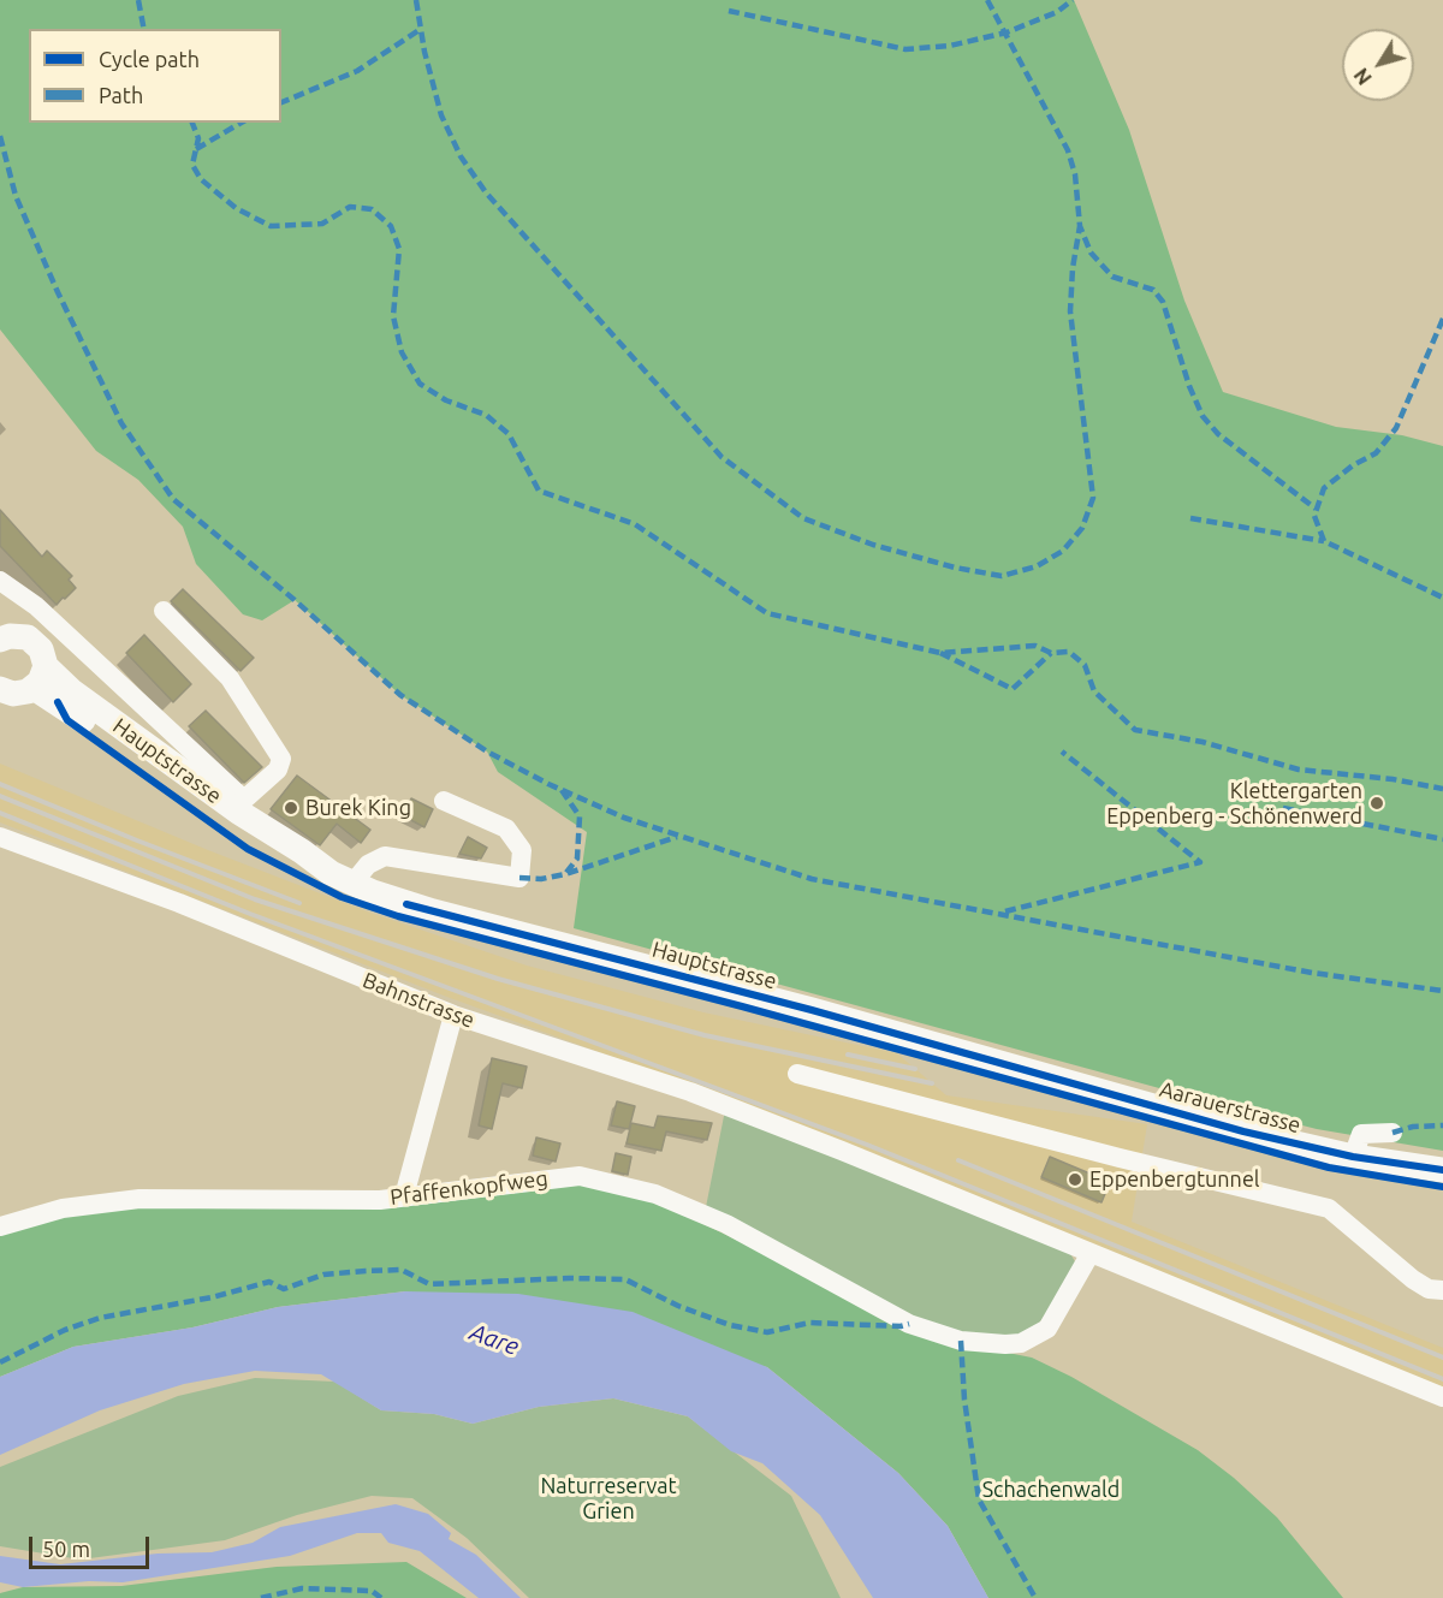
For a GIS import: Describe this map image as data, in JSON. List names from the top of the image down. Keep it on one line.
{"streets":{"main road":["Hauptstrasse","Aarauerstrasse"],"street":["Bahnstrasse","Pfaffenkopfweg"]},"crossings":[["Hauptstrasse","Aarauerstrasse"],["Bahnstrasse","Pfaffenkopfweg"]],"water":["Aare"],"parks":["Naturreservat Grien","Schachenwald"],"places":["Klettergarten Eppenberg - Schönenwerd","Burek King","Eppenbergtunnel"],"legend":["Cycle path","Path"],"scale_bar":"50 m","north":"bottom left"}
